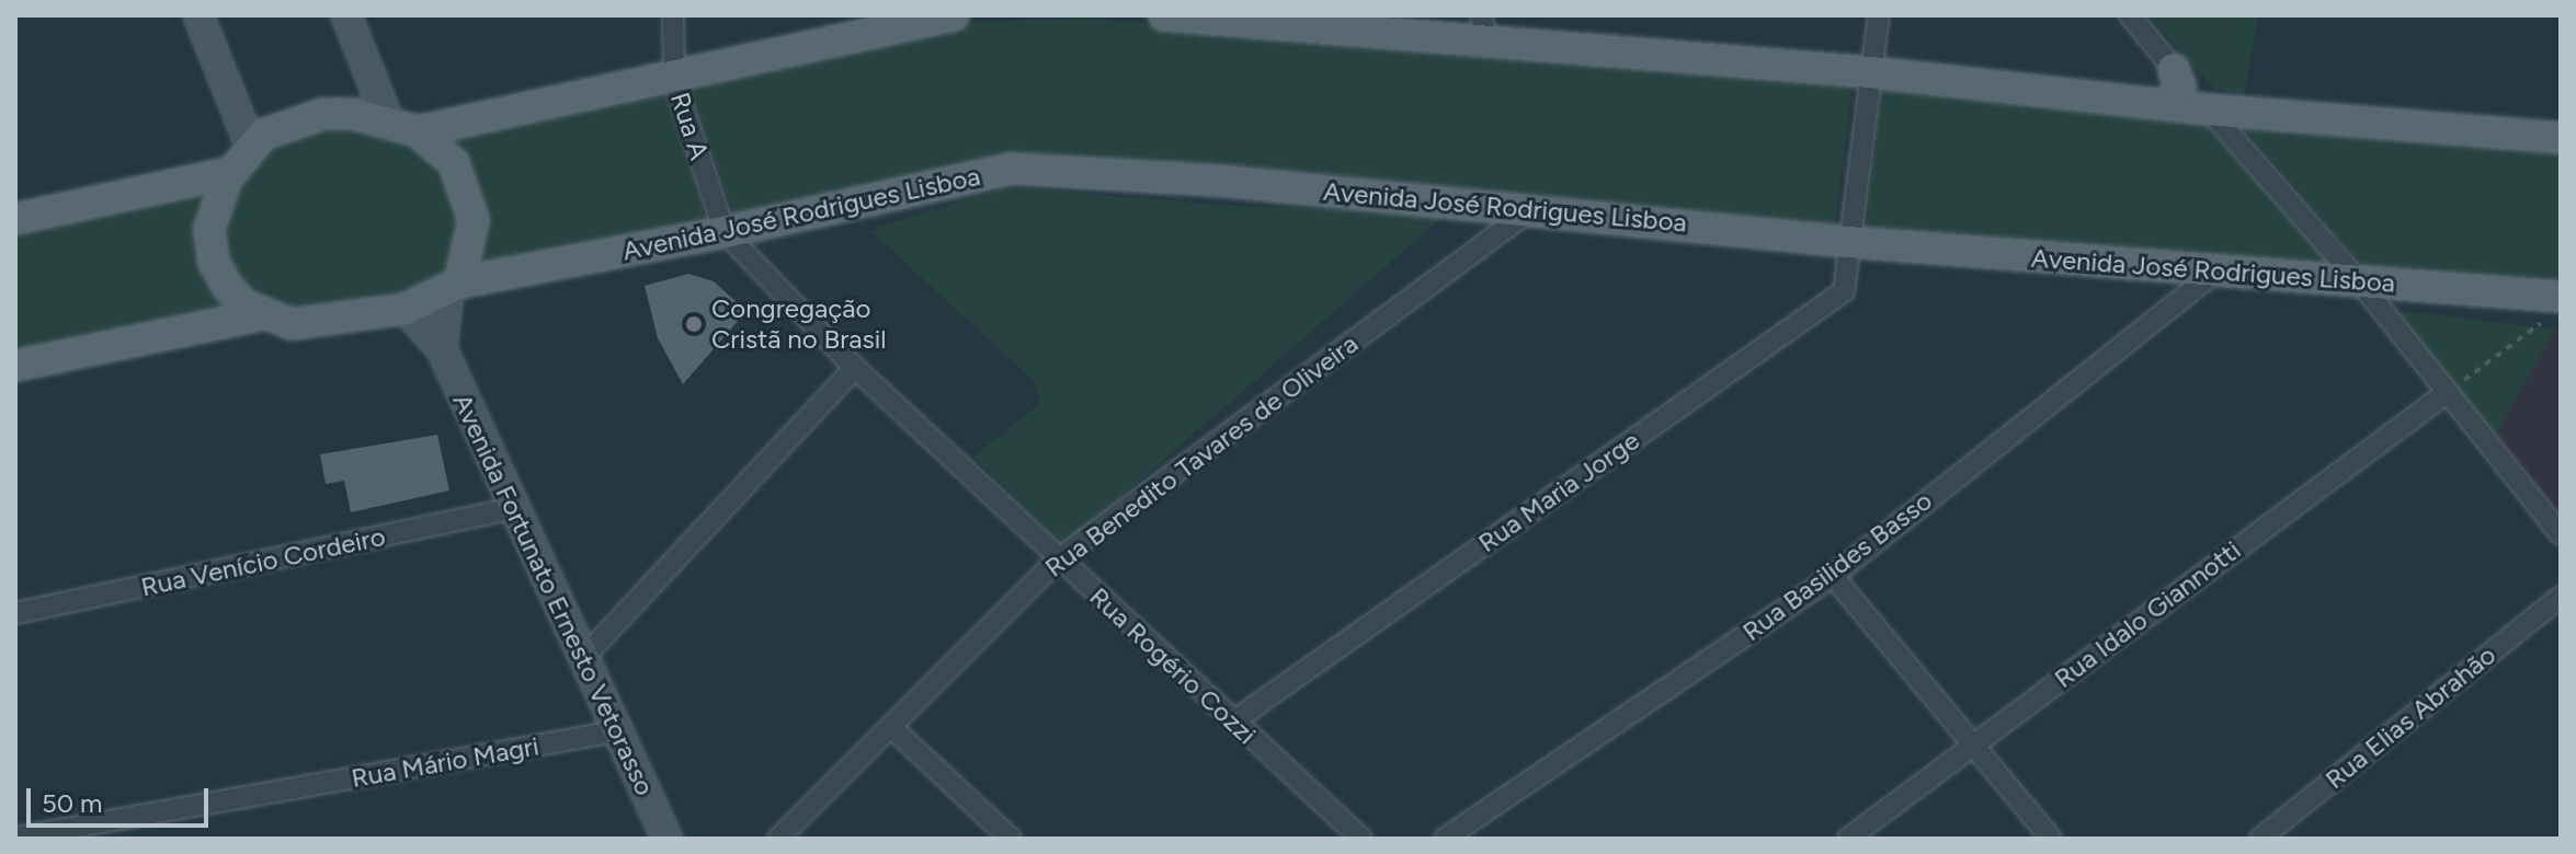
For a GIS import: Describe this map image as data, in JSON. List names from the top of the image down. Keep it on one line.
{"streets":{"main road":["Avenida José Rodrigues Lisboa"],"street":["Rua A","Rua Benedito Tavares de Oliveira","Rua Maria Jorge","Rua Venício Cordeiro","Rua Basilides Basso","Avenida Fortunato Ernesto Vetorasso","Rua Idalo Giannotti","Rua Rogério Cozzi","Rua Elias Abrahão","Rua Mário Magri"]},"crossings":[["Rua A","Avenida José Rodrigues Lisboa"],["Rua A","Rua Rogério Cozzi"],["Avenida José Rodrigues Lisboa","Rua Benedito Tavares de Oliveira"],["Avenida José Rodrigues Lisboa","Rua Maria Jorge"],["Avenida José Rodrigues Lisboa","Rua Basilides Basso"],["Avenida José Rodrigues Lisboa","Avenida Fortunato Ernesto Vetorasso"],["Avenida José Rodrigues Lisboa","Rua Rogério Cozzi"],["Rua Benedito Tavares de Oliveira","Rua Rogério Cozzi"],["Rua Maria Jorge","Rua Rogério Cozzi"],["Rua Venício Cordeiro","Avenida Fortunato Ernesto Vetorasso"],["Avenida Fortunato Ernesto Vetorasso","Rua Mário Magri"]],"places":["Congregação Cristã no Brasil"],"scale_bar":"50 m"}
